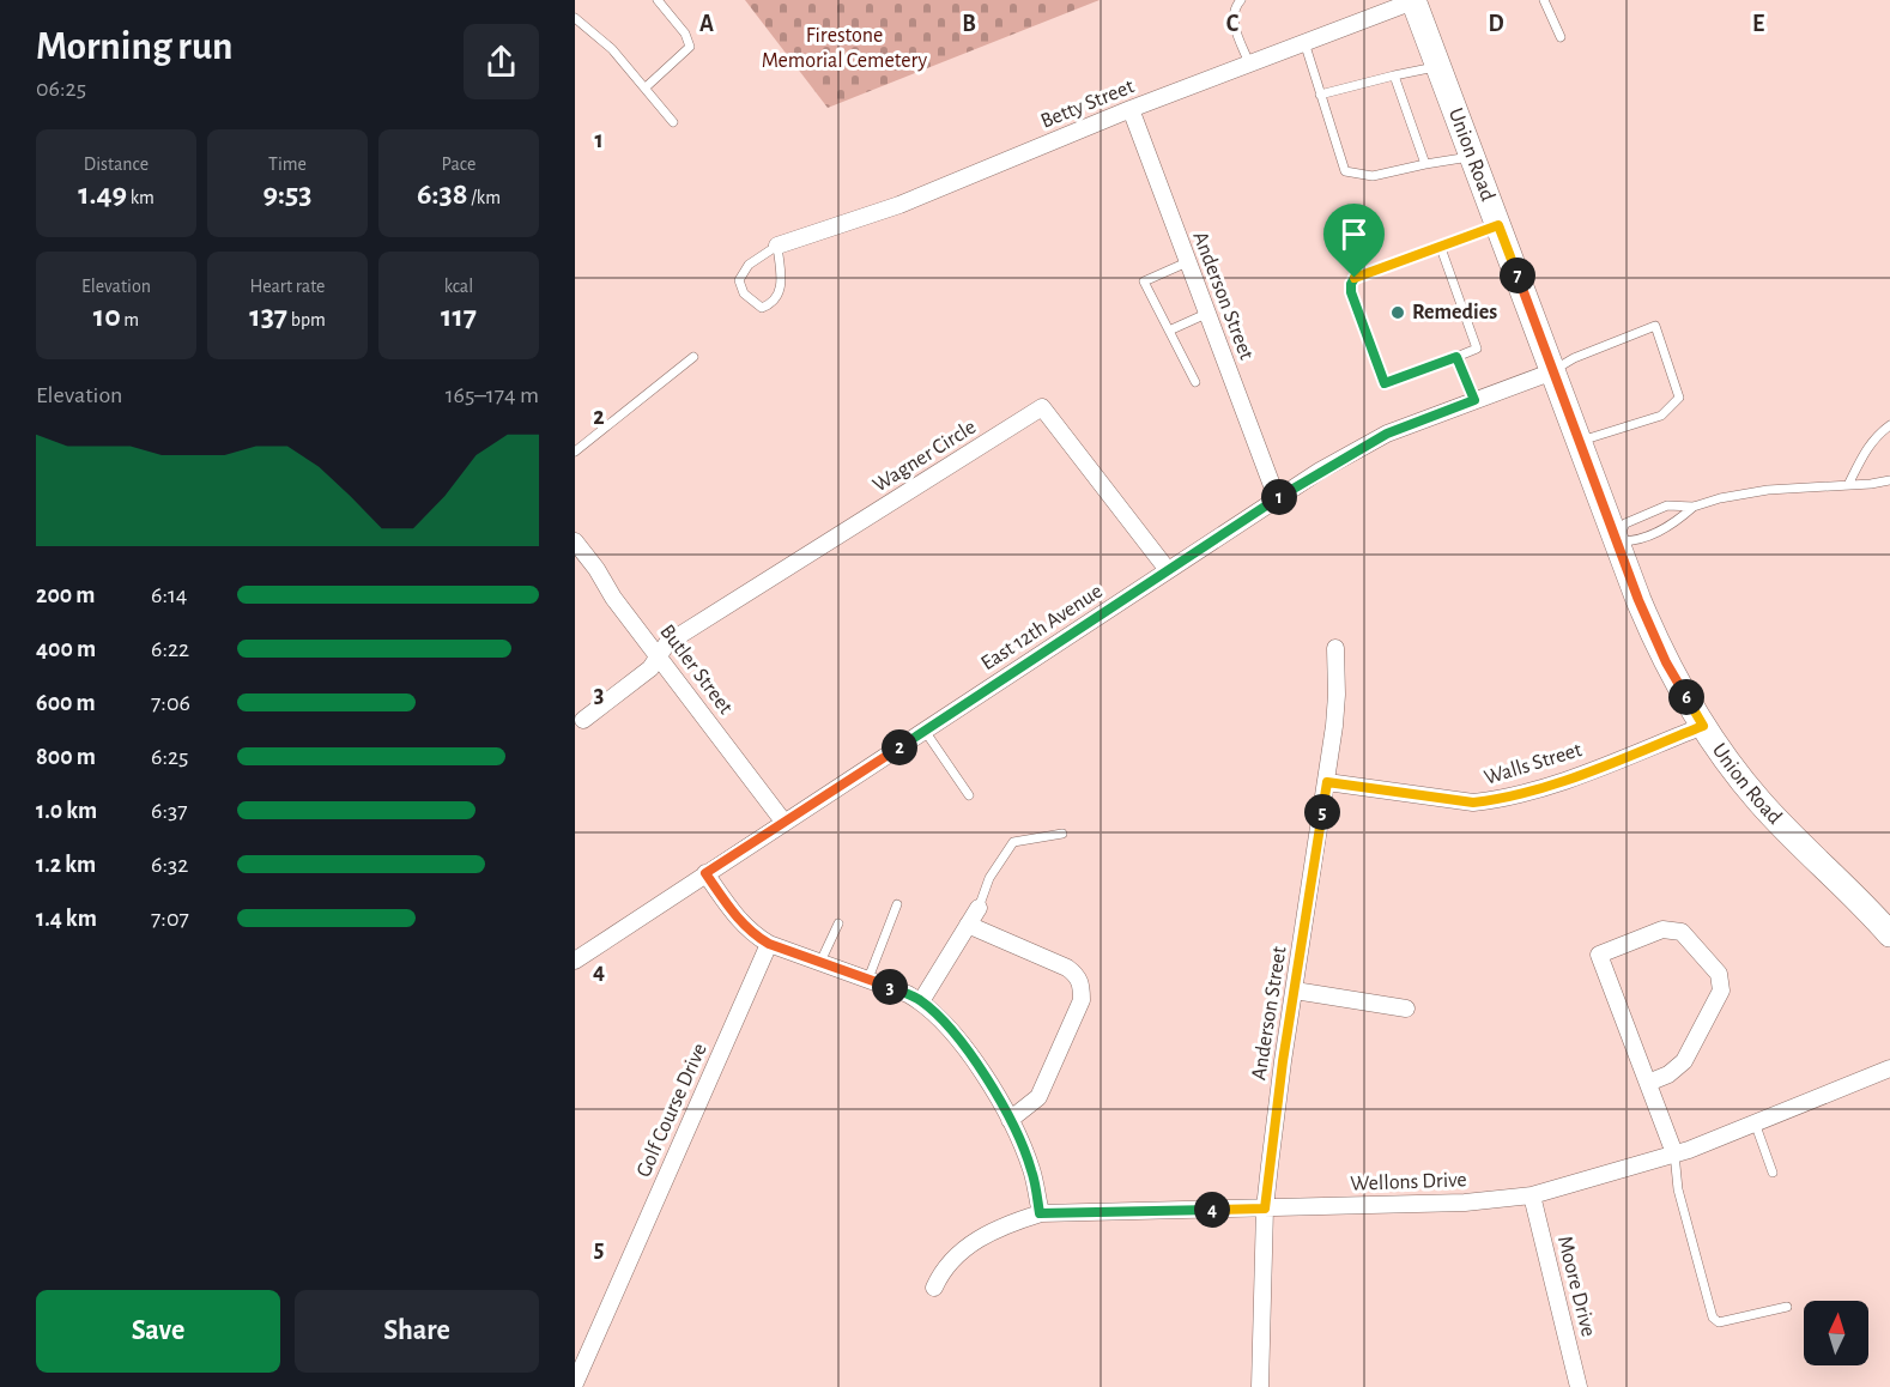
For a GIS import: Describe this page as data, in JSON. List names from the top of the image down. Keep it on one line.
{"streets":{"main road":["Union Road"],"street":["Betty Street","Anderson Street","Wagner Circle","East 12th Avenue","Butler Street","Walls Street","Golf Course Drive","Wellons Drive","Moore Drive"]},"crossings":[["Betty Street","Union Road"],["Betty Street","Anderson Street"],["Union Road","East 12th Avenue"],["Union Road","Walls Street"],["Anderson Street","East 12th Avenue"],["Anderson Street","Walls Street"],["Anderson Street","Wellons Drive"],["Wagner Circle","East 12th Avenue"],["Wagner Circle","Butler Street"],["East 12th Avenue","Butler Street"],["Wellons Drive","Moore Drive"]],"parks":["Firestone Memorial Cemetery"],"places":["Remedies"],"north":"top","page":{"heading":["Morning run","06:25"],"stats":[["Distance","1.49 km"],["Time","9:53"],["Pace","6:38 /km"],["Elevation","10 m"],["Heart rate","137 bpm"],["kcal","117"]],"pins":["7","1","6","2","5","3","4"],"chart":["Elevation","165–174 m"],"list":[{"name":"200 m","note":"6:14"},{"name":"400 m","note":"6:22"},{"name":"600 m","note":"7:06"},{"name":"800 m","note":"6:25"},{"name":"1.0 km","note":"6:37"},{"name":"1.2 km","note":"6:32"},{"name":"1.4 km","note":"7:07"}],"buttons":["Save","Share"]},"grid":{"columns":["A","B","C","D","E"],"rows":["1","2","3","4","5"]}}
